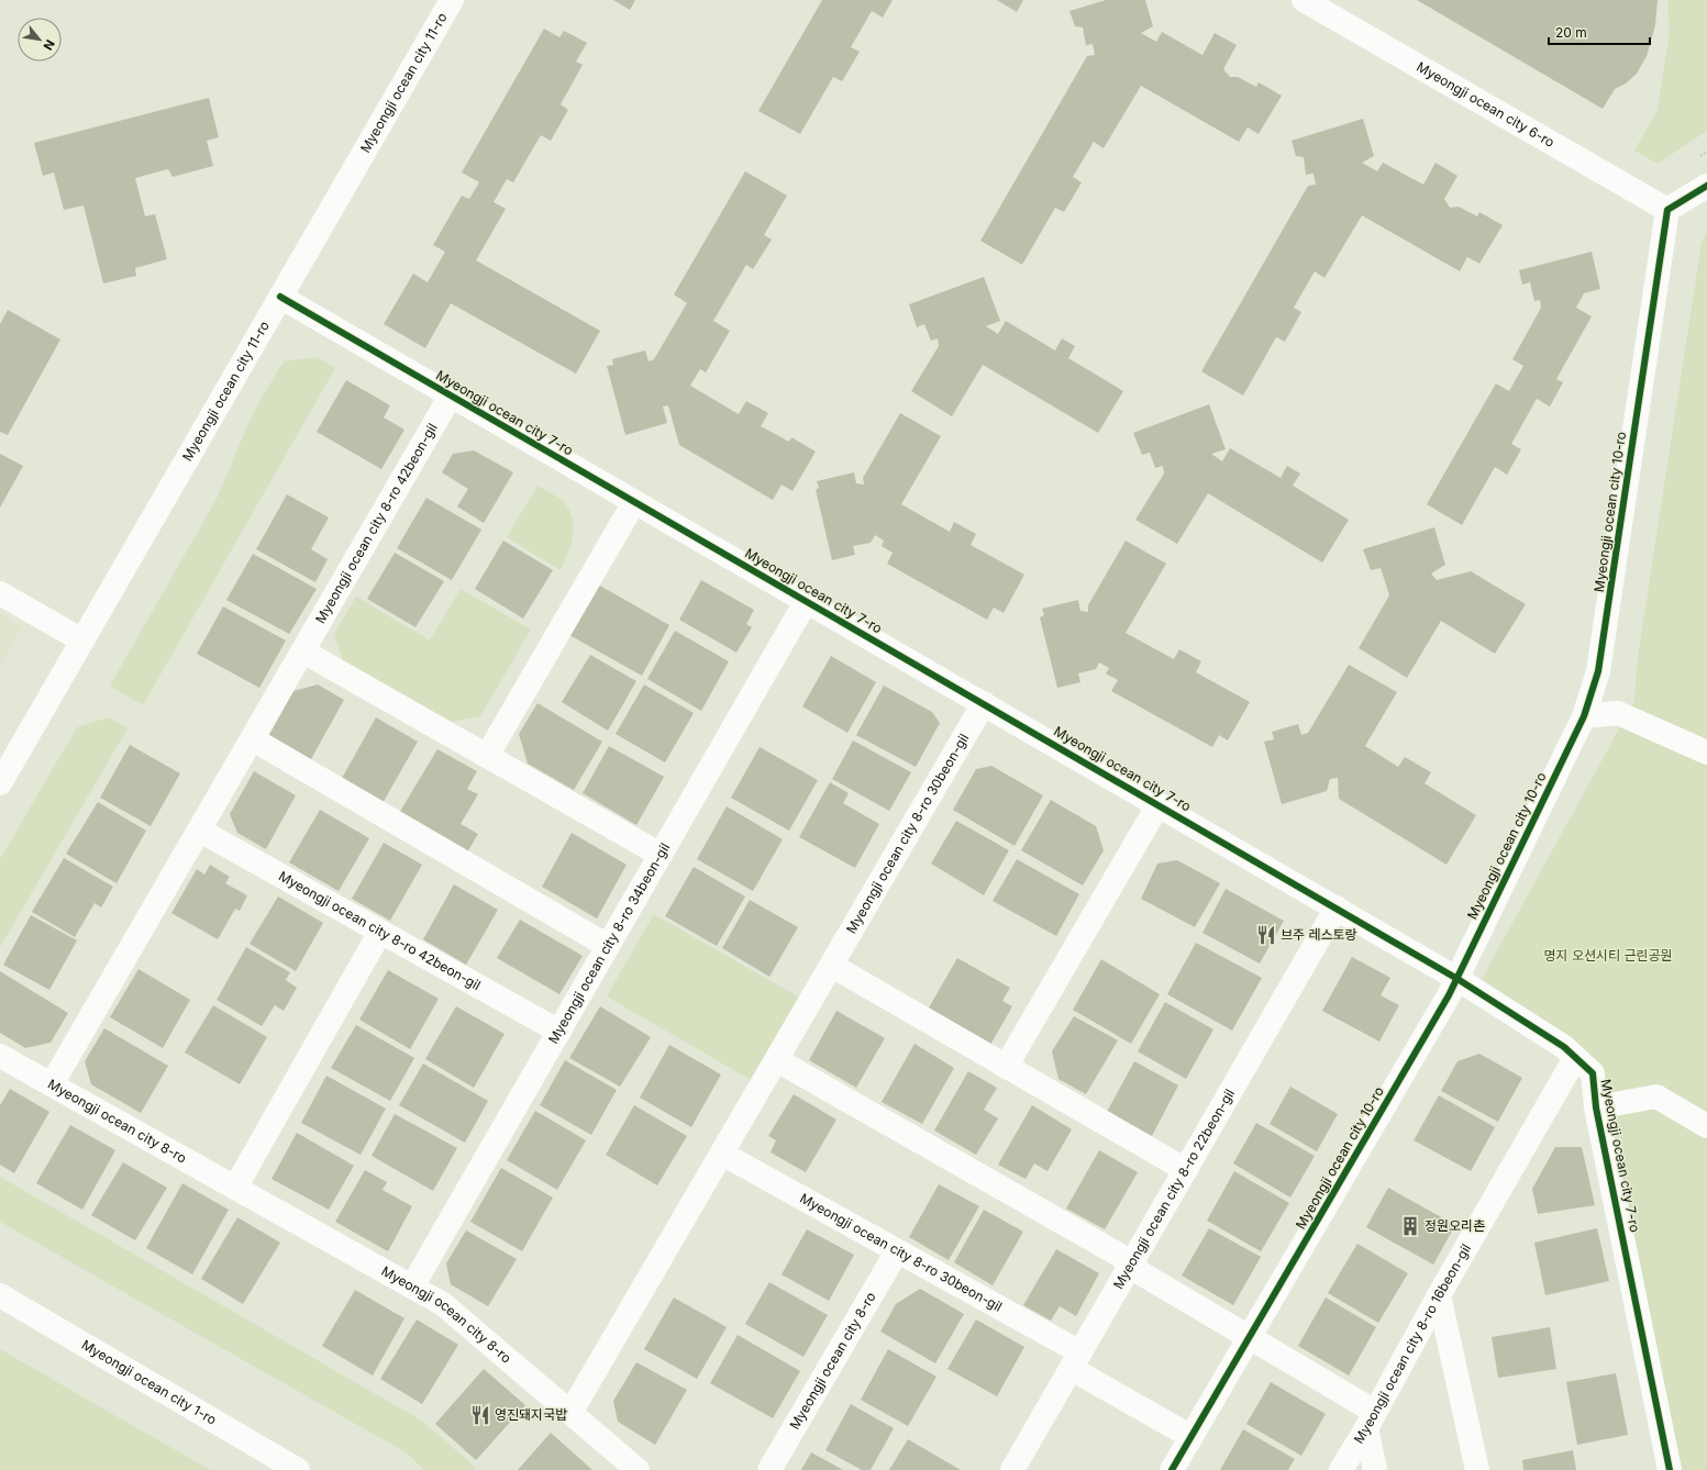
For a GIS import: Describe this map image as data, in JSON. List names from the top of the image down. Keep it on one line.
{"streets":{"street":["Myeongji ocean city 11-ro","Myeongji ocean city 6-ro","Myeongji ocean city 7-ro","Myeongji ocean city 10-ro","Myeongji ocean city 8-ro 42beon-gil","Myeongji ocean city 8-ro 30beon-gil","Myeongji ocean city 8-ro 34beon-gil","Myeongji ocean city 8-ro","Myeongji ocean city 8-ro 22beon-gil","Myeongji ocean city 8-ro 16beon-gil","Myeongji ocean city 1-ro"]},"crossings":[["Myeongji ocean city 11-ro","Myeongji ocean city 7-ro"],["Myeongji ocean city 6-ro","Myeongji ocean city 10-ro"],["Myeongji ocean city 7-ro","Myeongji ocean city 10-ro"],["Myeongji ocean city 7-ro","Myeongji ocean city 8-ro 42beon-gil"],["Myeongji ocean city 7-ro","Myeongji ocean city 8-ro 30beon-gil"],["Myeongji ocean city 7-ro","Myeongji ocean city 8-ro 34beon-gil"],["Myeongji ocean city 7-ro","Myeongji ocean city 8-ro 22beon-gil"],["Myeongji ocean city 7-ro","Myeongji ocean city 8-ro 16beon-gil"],["Myeongji ocean city 10-ro","Myeongji ocean city 8-ro 30beon-gil"],["Myeongji ocean city 8-ro 42beon-gil","Myeongji ocean city 8-ro 34beon-gil"],["Myeongji ocean city 8-ro 42beon-gil","Myeongji ocean city 8-ro"],["Myeongji ocean city 8-ro 30beon-gil","Myeongji ocean city 8-ro"],["Myeongji ocean city 8-ro 30beon-gil","Myeongji ocean city 8-ro 22beon-gil"],["Myeongji ocean city 8-ro 34beon-gil","Myeongji ocean city 8-ro"]],"parks":["명지 오션시티 근린공원"],"places":{"restaurant":["브주 레스토랑","영진돼지국밥"],"building":["정원오리촌"]},"scale_bar":"20 m","north":"bottom right"}
